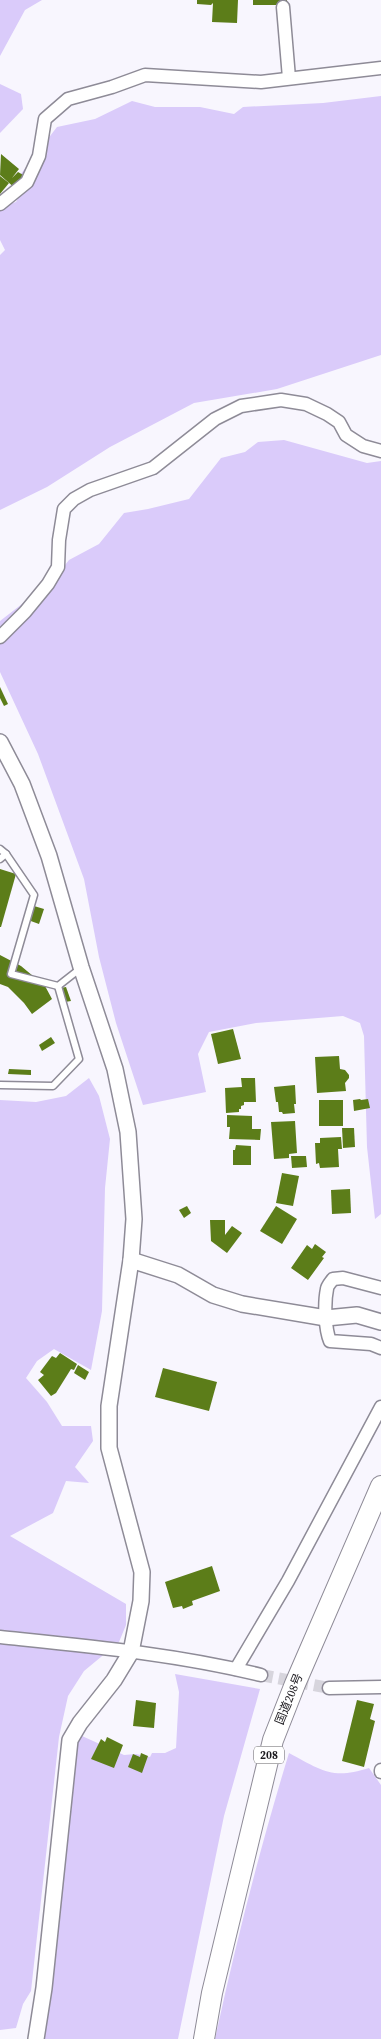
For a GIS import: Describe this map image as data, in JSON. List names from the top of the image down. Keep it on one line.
{"streets":{"highway":["国道208号","208"]}}
